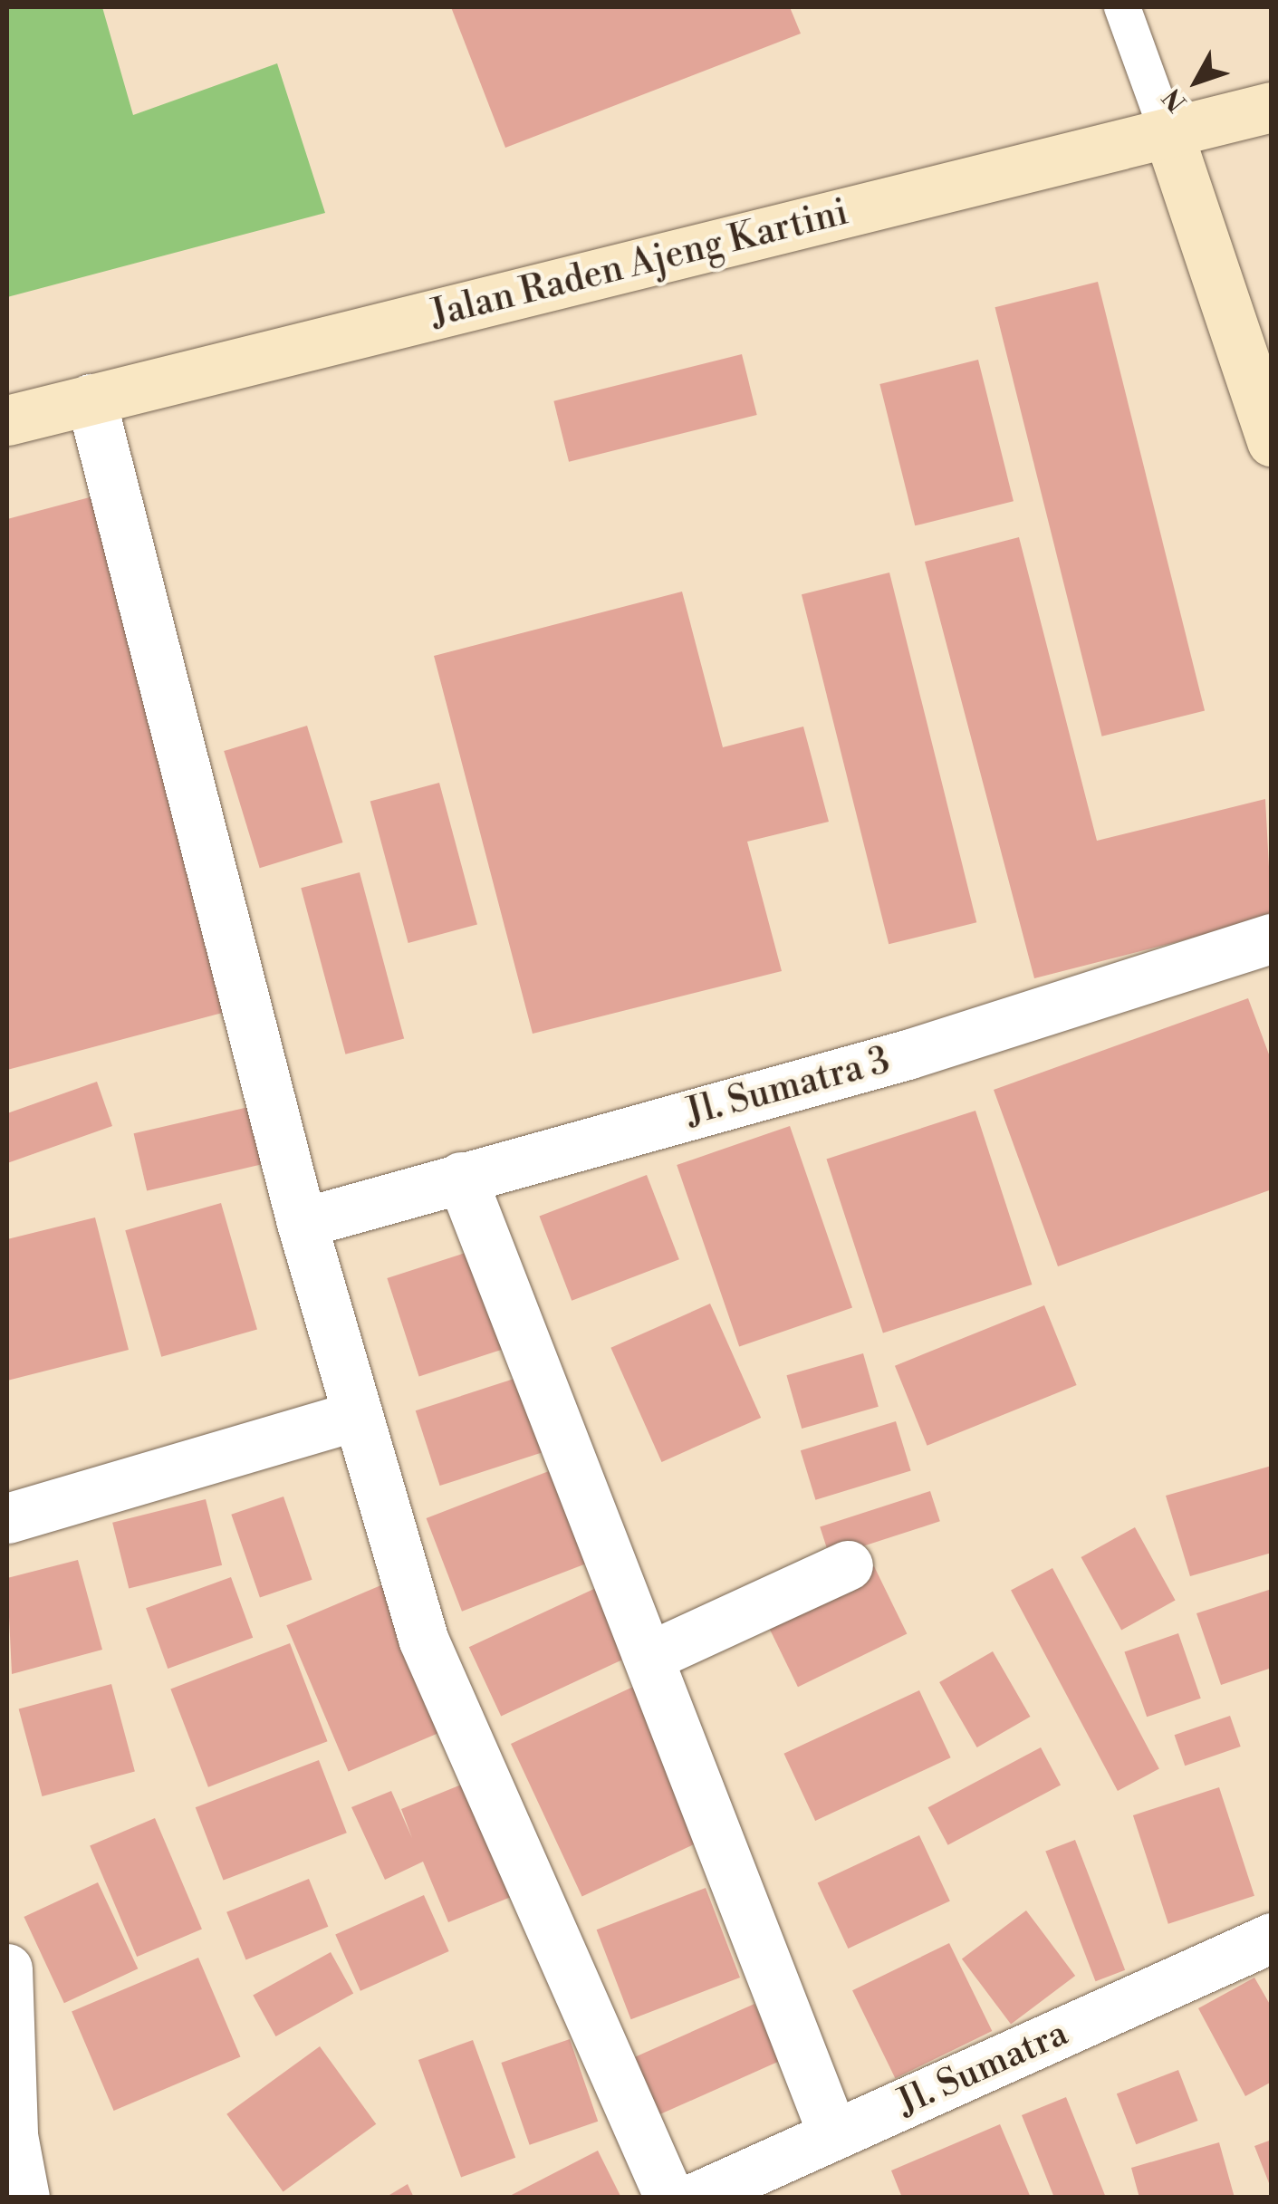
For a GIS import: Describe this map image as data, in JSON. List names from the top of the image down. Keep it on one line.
{"streets":{"main road":["Jalan Raden Ajeng Kartini"],"street":["Jl. Sumatra 3","Jl. Sumatra"]},"north":"bottom left"}
